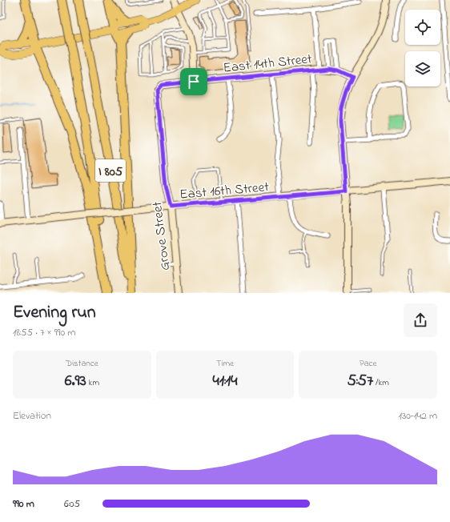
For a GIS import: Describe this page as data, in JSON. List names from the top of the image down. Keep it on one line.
{"streets":{"highway":["I 805"],"street":["East 14th Street","East 16th Street","Grove Street"]},"crossings":[["East 14th Street","Grove Street"],["East 16th Street","Grove Street"]],"page":{"heading":["Evening run","18:55 · 7 × 990 m"],"stats":[["Distance","6.93 km"],["Time","41:14"],["Pace","5:57 /km"]],"chart":["Elevation","130–142 m"],"list":[{"name":"990 m","note":"6:05"}]}}
